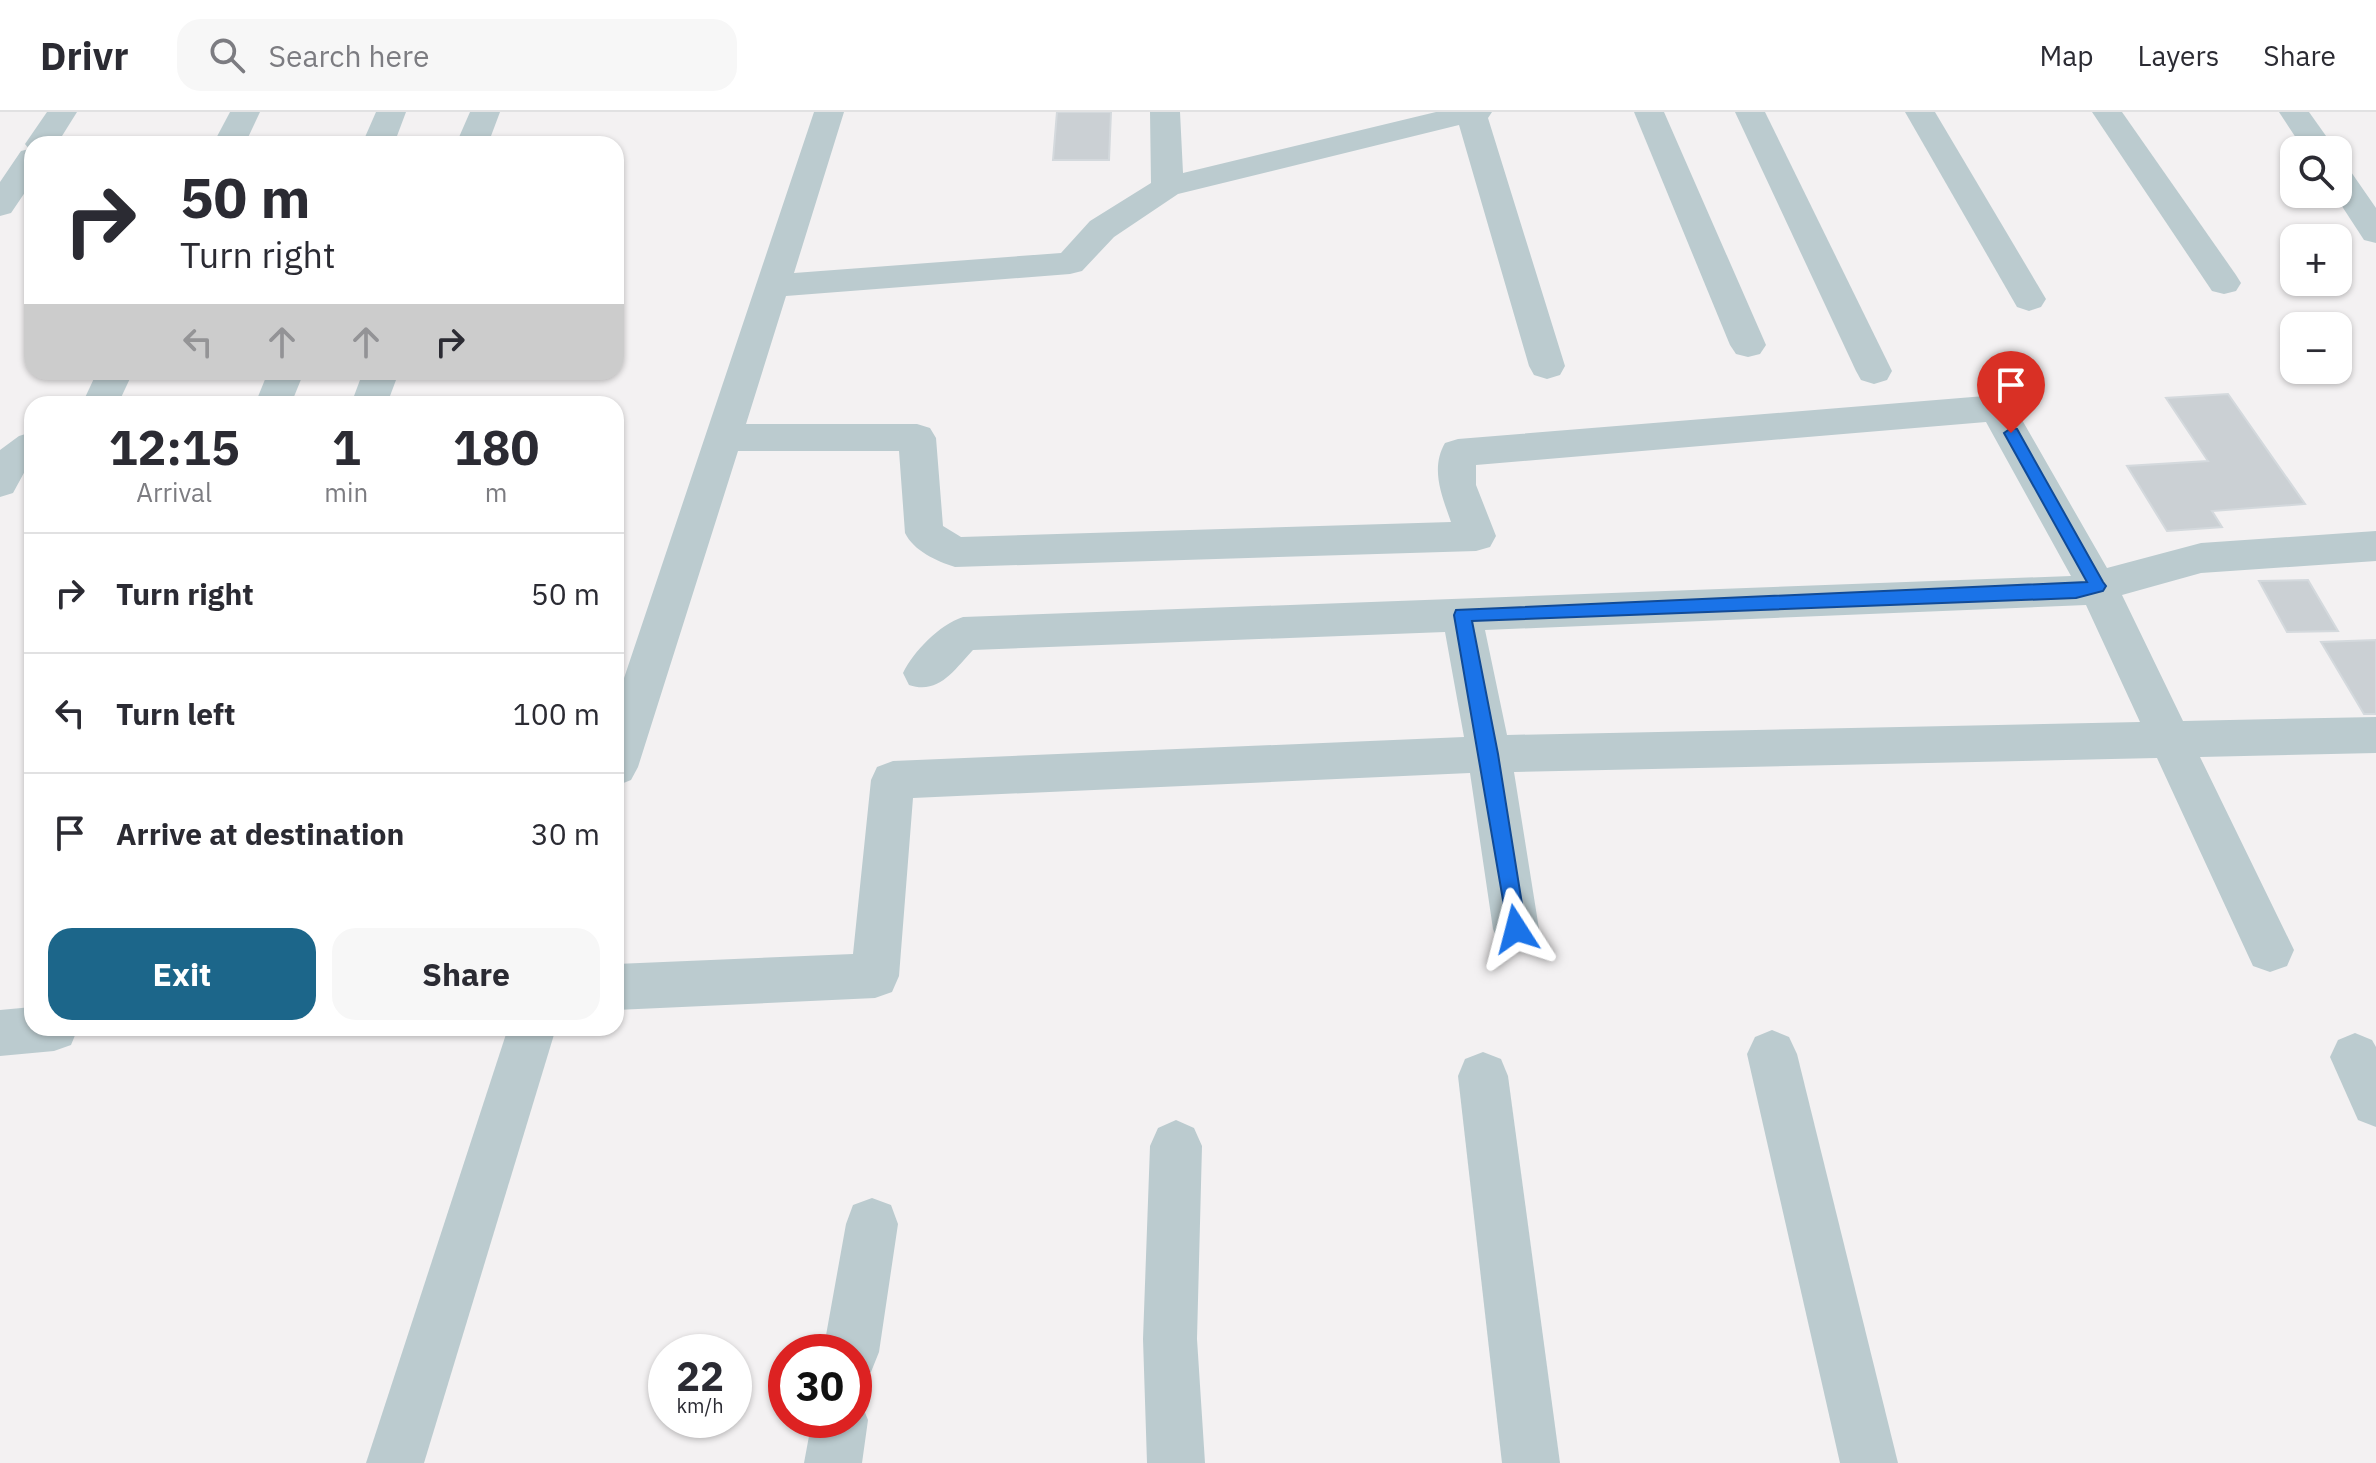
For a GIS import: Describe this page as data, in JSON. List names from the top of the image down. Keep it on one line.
{"page":{"header":"Drivr","search":"Search here","nav":["Map","Layers","Share"],"map_buttons":["+","−"],"turn":["50 m","Turn right"],"eta":["12:15","Arrival","1","min","180","m"],"list":[{"name":"Turn right","value":"50 m"},{"name":"Turn left","value":"100 m"},{"name":"Arrive at destination","value":"30 m"}],"buttons":["Exit","Share"],"speed":"22 km/h","limit":"30"}}
